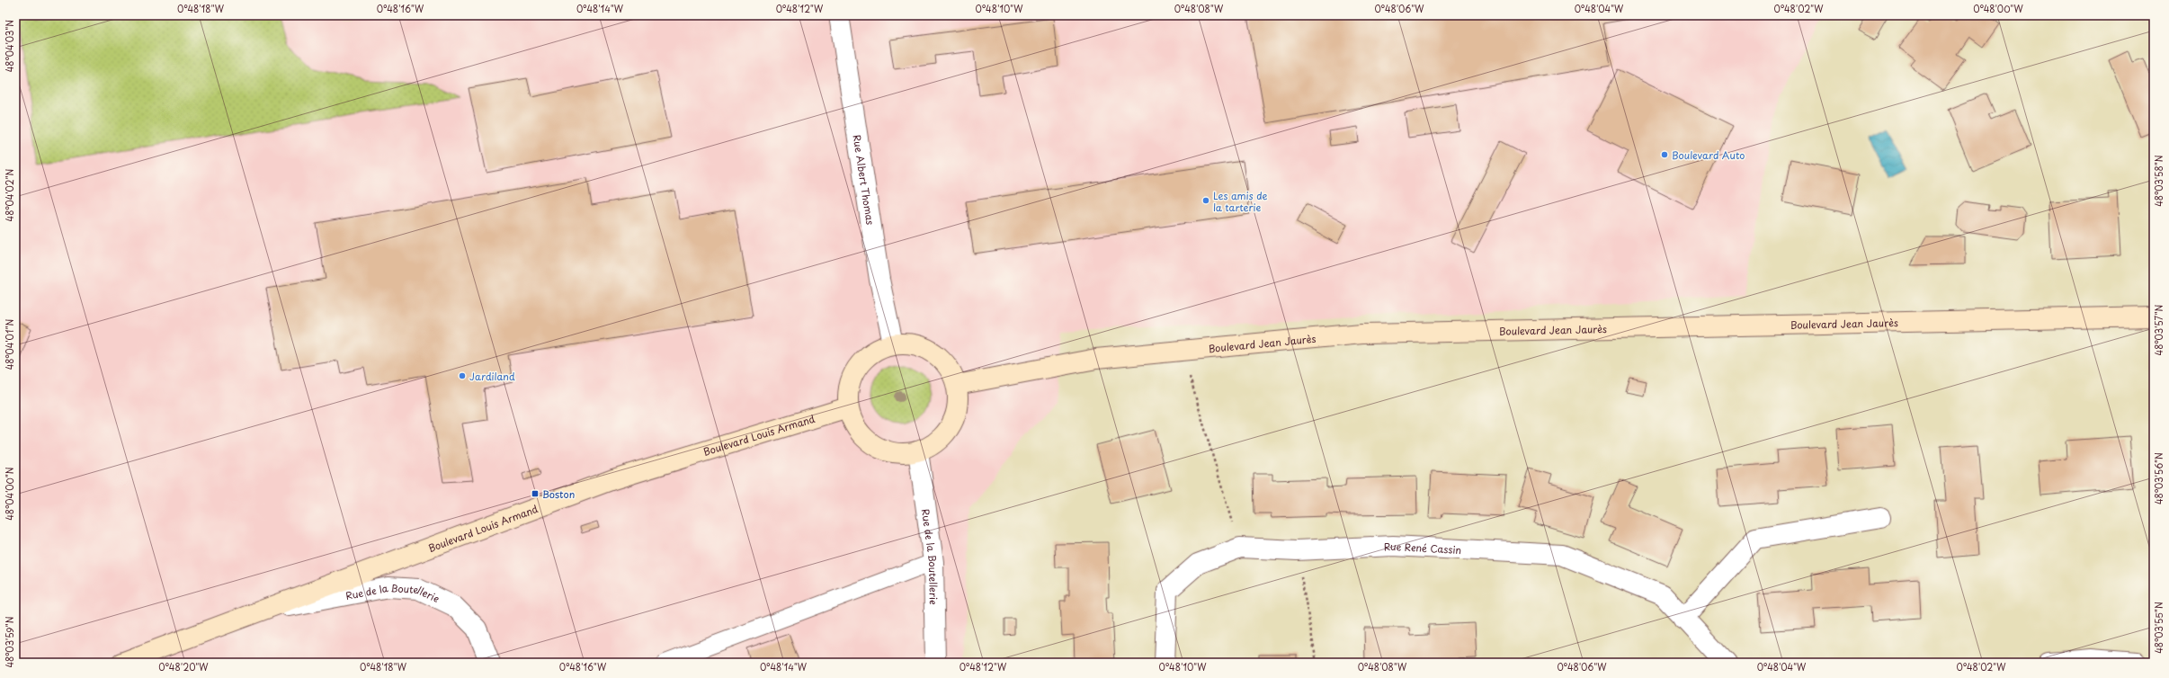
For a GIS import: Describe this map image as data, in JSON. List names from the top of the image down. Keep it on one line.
{"streets":{"main road":["Boulevard Jean Jaurès","Boulevard Louis Armand"],"street":["Rue Albert Thomas","Rue René Cassin","Rue de la Boutellerie"]},"crossings":[["Rue Albert Thomas","Boulevard Jean Jaurès"],["Rue Albert Thomas","Boulevard Louis Armand"],["Rue Albert Thomas","Rue de la Boutellerie"],["Boulevard Jean Jaurès","Boulevard Louis Armand"],["Boulevard Jean Jaurès","Rue de la Boutellerie"],["Boulevard Louis Armand","Rue de la Boutellerie"]],"places":{"other":["Boulevard Auto","Les amis de la tarterie","Jardiland"],"transit":["Boston"]},"coordinates":["0°48'18\"W","0°48'16\"W","0°48'14\"W","0°48'12\"W","0°48'10\"W","0°48'08\"W","0°48'06\"W","0°48'04\"W","0°48'02\"W","0°48'00\"W","48°04'03\"N","48°03'58\"N","48°04'02\"N","48°03'57\"N","48°04'01\"N","48°03'56\"N","48°04'00\"N","48°03'55\"N","48°03'59\"N","0°48'20\"W"]}
